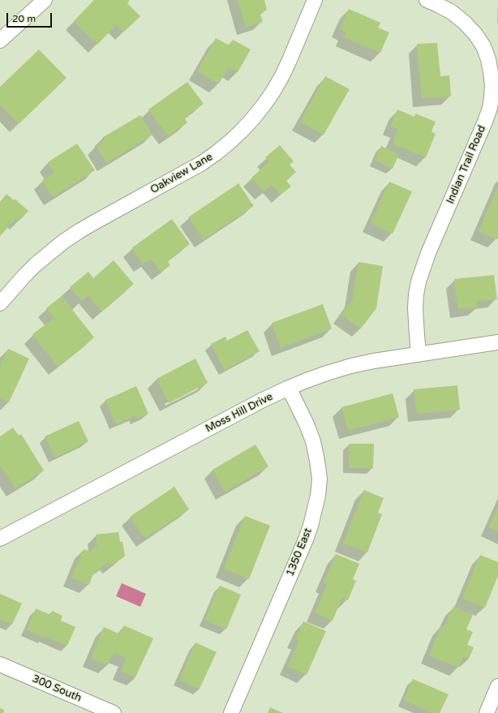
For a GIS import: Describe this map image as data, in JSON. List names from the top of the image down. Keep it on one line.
{"streets":{"street":["Indian Trail Road","Oakview Lane","Moss Hill Drive","1350 East","300 South"]},"crossings":[["Indian Trail Road","Moss Hill Drive"],["Moss Hill Drive","1350 East"]],"scale_bar":"20 m"}
